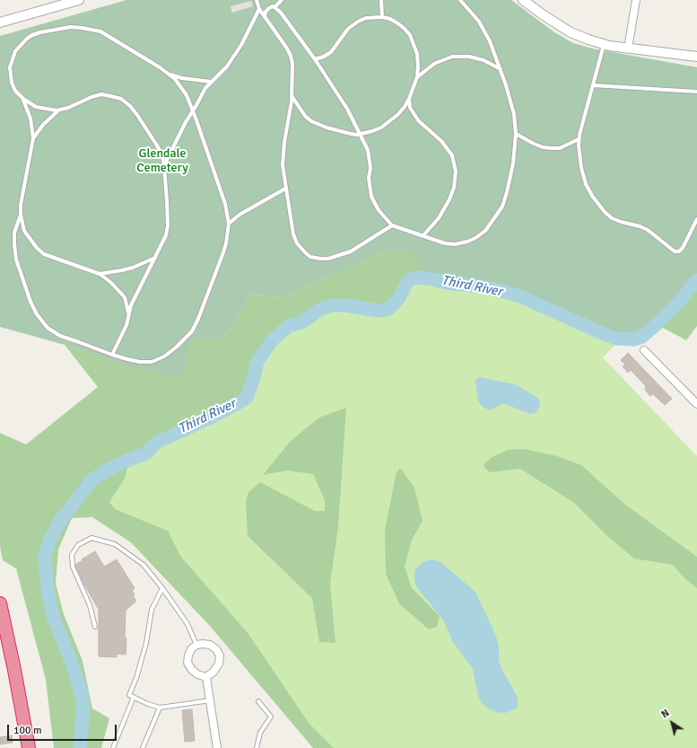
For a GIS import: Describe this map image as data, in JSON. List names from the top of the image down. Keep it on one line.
{"water":["Third River"],"parks":["Glendale Cemetery"],"scale_bar":"100 m","north":"top left"}
